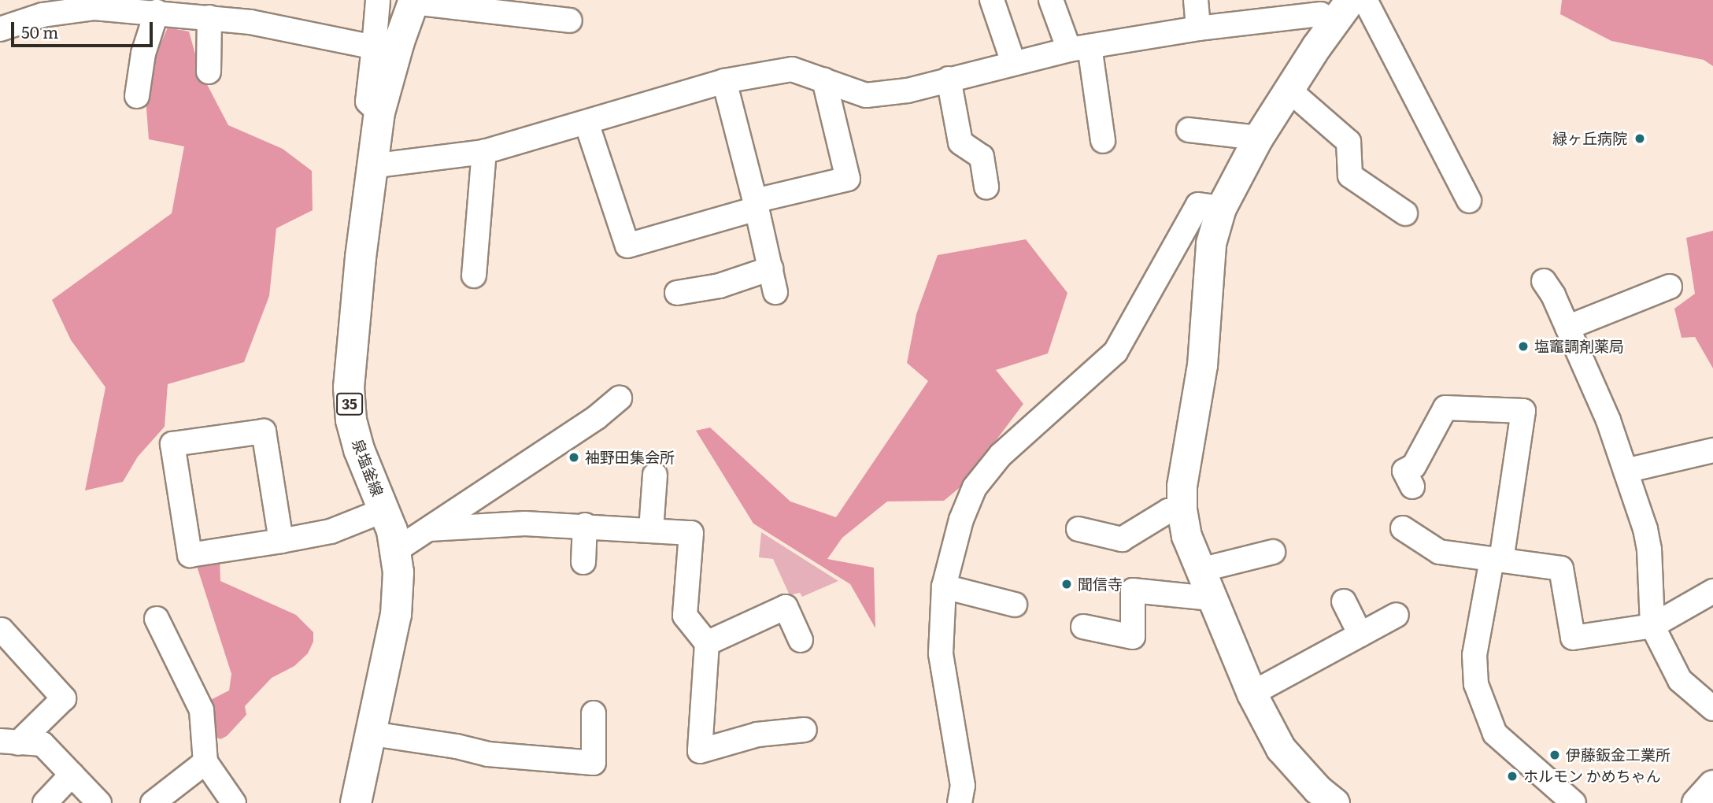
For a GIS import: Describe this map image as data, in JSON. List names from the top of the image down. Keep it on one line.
{"streets":{"main road":["35","泉塩釜線"]},"places":["緑ヶ丘病院","塩竈調剤薬局","袖野田集会所","聞信寺","伊藤鈑金工業所","ホルモン かめちゃん"],"scale_bar":"50 m"}
